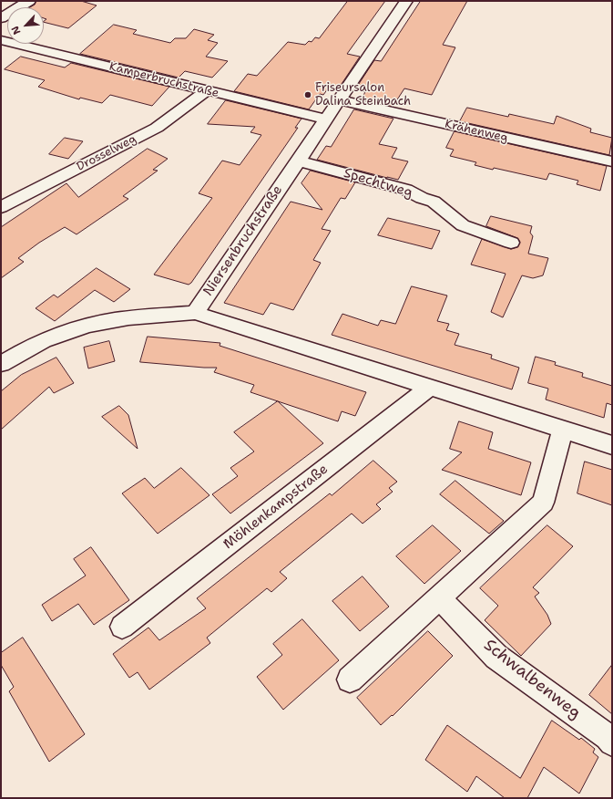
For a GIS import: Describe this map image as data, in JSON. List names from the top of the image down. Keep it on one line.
{"streets":{"street":["Kamperbruchstraße","Krähenweg","Drosselweg","Spechtweg","Niersenbruchstraße","Möhlenkampstraße","Schwalbenweg"]},"crossings":[["Kamperbruchstraße","Drosselweg"],["Kamperbruchstraße","Niersenbruchstraße"],["Krähenweg","Niersenbruchstraße"],["Spechtweg","Niersenbruchstraße"]],"places":["Friseursalon Dalina Steinbach"],"north":"bottom left"}
